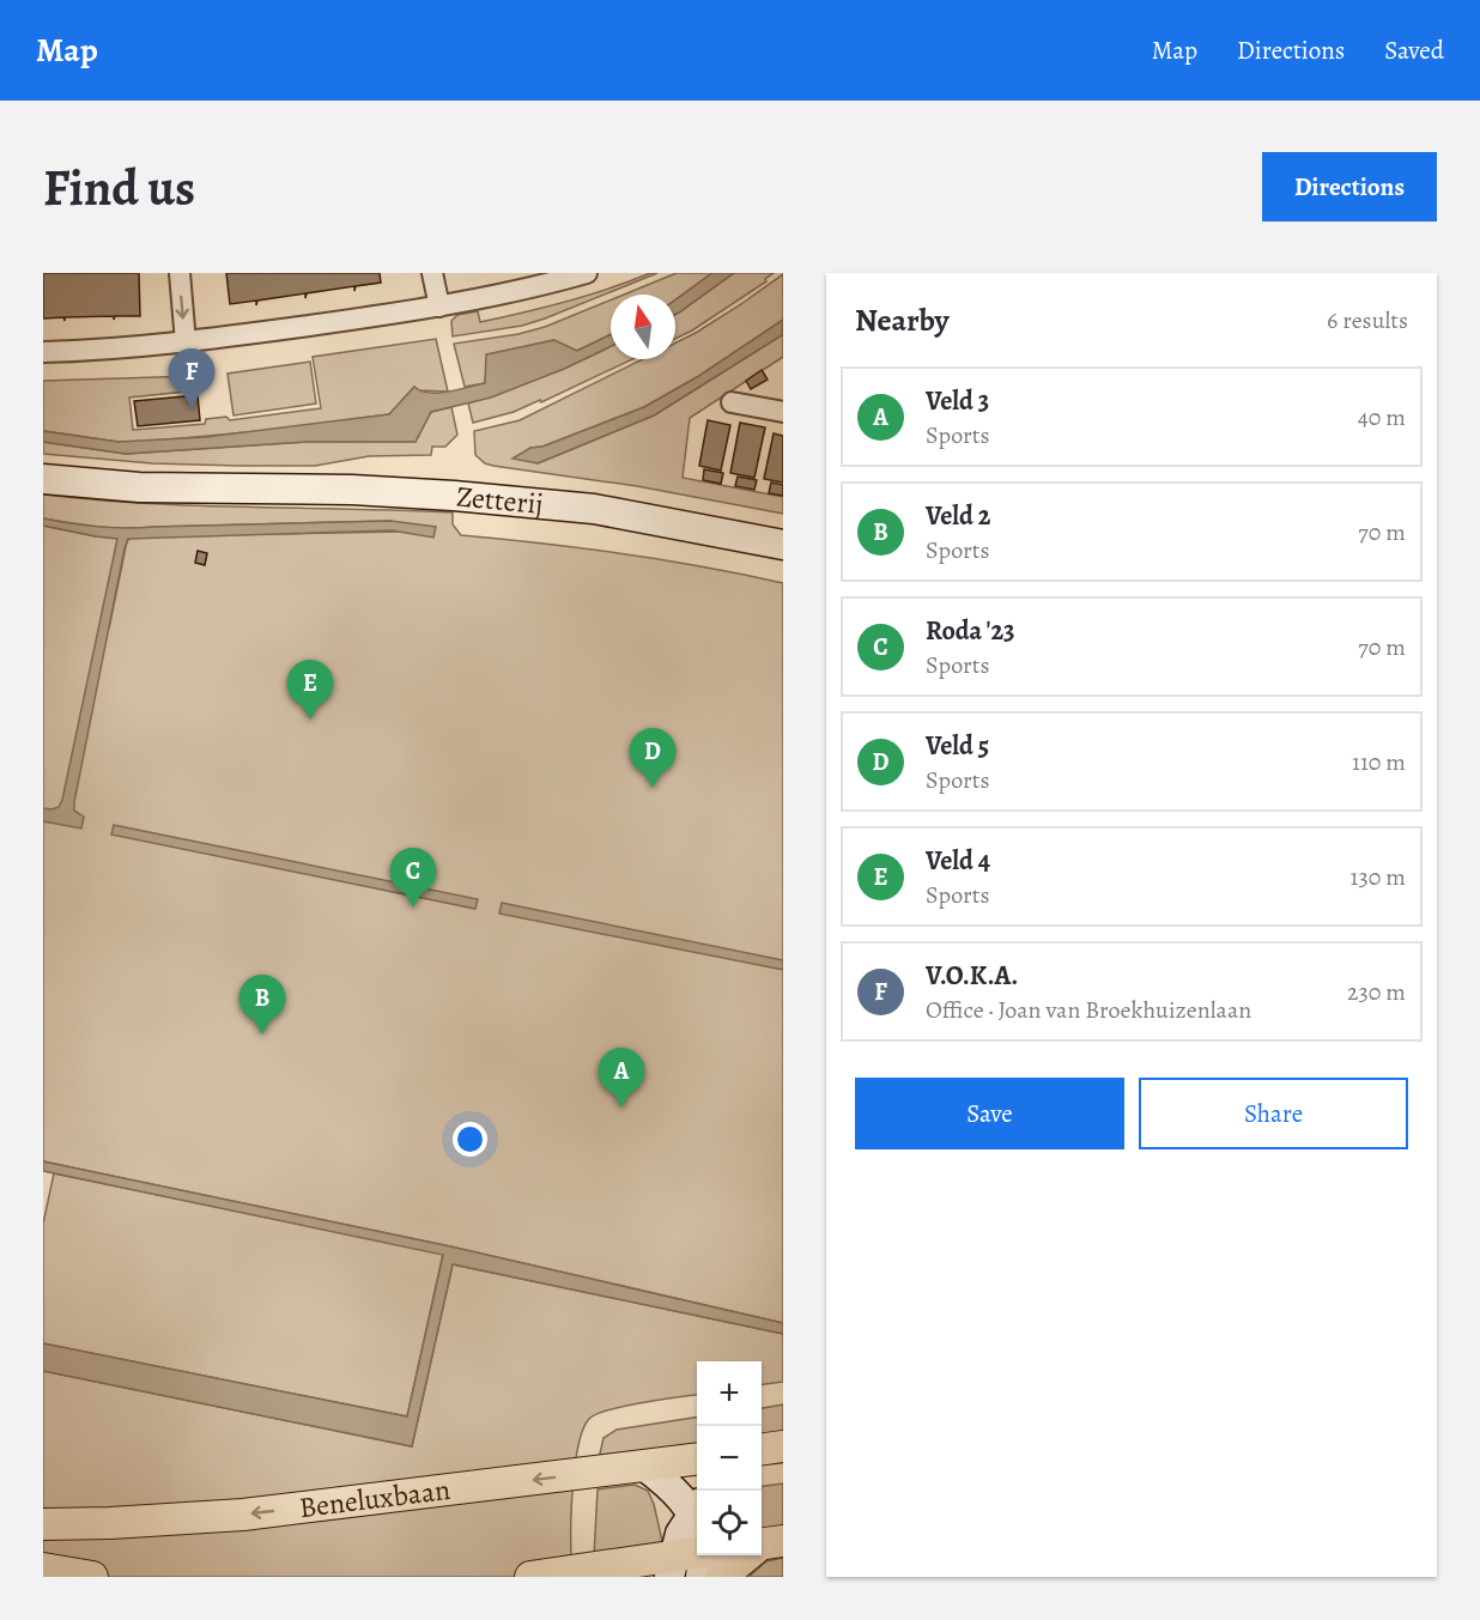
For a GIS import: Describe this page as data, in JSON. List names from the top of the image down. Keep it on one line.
{"streets":{"main road":["Beneluxbaan"],"street":["Zetterij"]},"one_way":["Beneluxbaan"],"north":"top","page":{"header":"Map","nav":["Map","Directions","Saved"],"buttons":["Directions",["Save","Share"]],"title":"Find us","heading":["Nearby","6 results"],"pins":["F","E","D","C","B","A"],"list":[{"mark":"A","name":"Veld 3","note":"Sports","value":"40 m"},{"mark":"B","name":"Veld 2","note":"Sports","value":"70 m"},{"mark":"C","name":"Roda '23","note":"Sports","value":"70 m"},{"mark":"D","name":"Veld 5","note":"Sports","value":"110 m"},{"mark":"E","name":"Veld 4","note":"Sports","value":"130 m"},{"mark":"F","name":"V.O.K.A.","note":"Office · Joan van Broekhuizenlaan","value":"230 m"}],"map_buttons":["+","−"]}}
